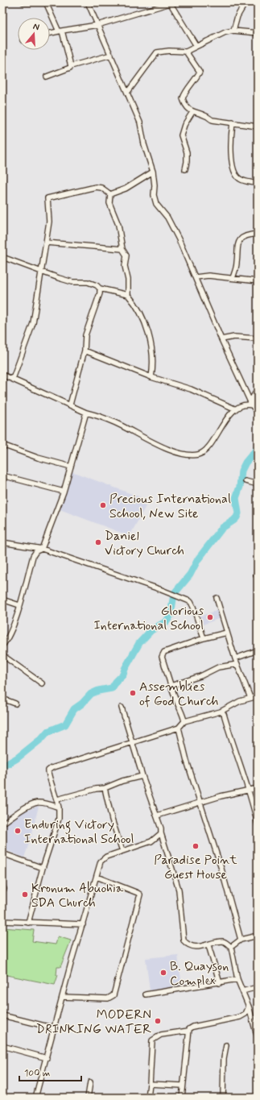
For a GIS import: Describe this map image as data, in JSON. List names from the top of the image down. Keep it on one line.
{"places":["Precious International School, New Site","Daniel Victory Church","Glorious International School","Assemblies of God Church","Enduring Victory International School","Paradise Point Guest House","Kronum Abuohia SDA Church","B. Quayson Complex","MODERN DRINKING WATER"],"scale_bar":"100 m","north":"top"}
